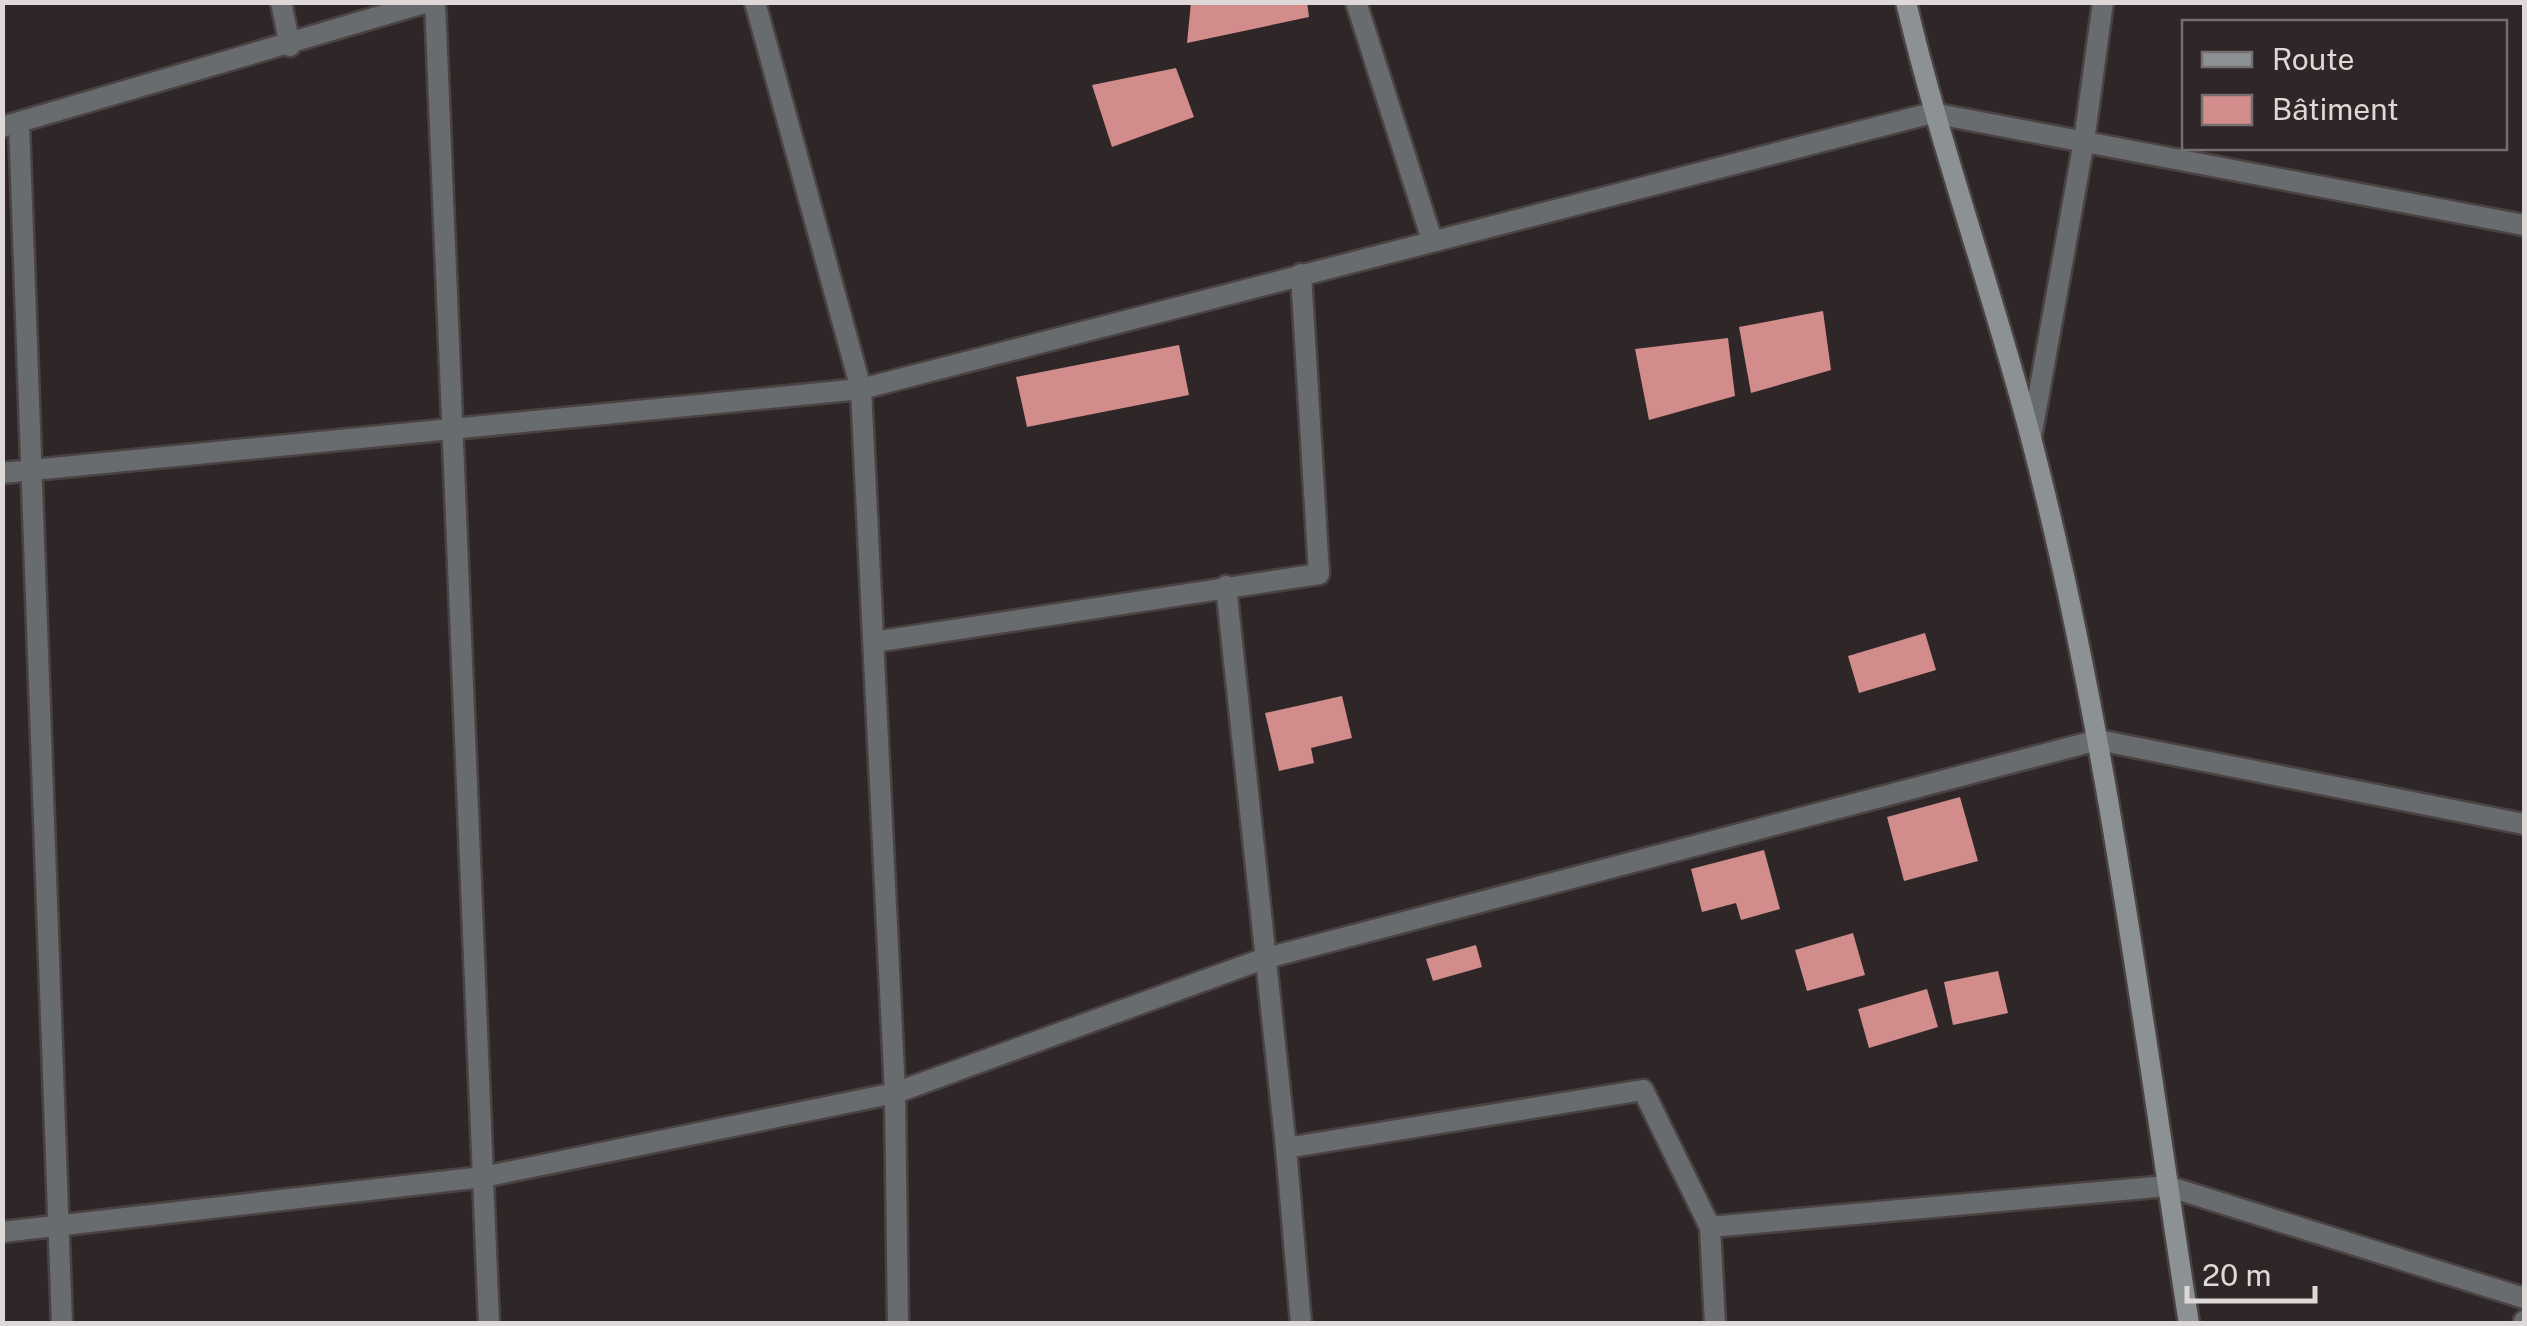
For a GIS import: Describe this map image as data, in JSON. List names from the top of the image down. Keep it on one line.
{"legend":["Route","Bâtiment"],"scale_bar":"20 m"}
